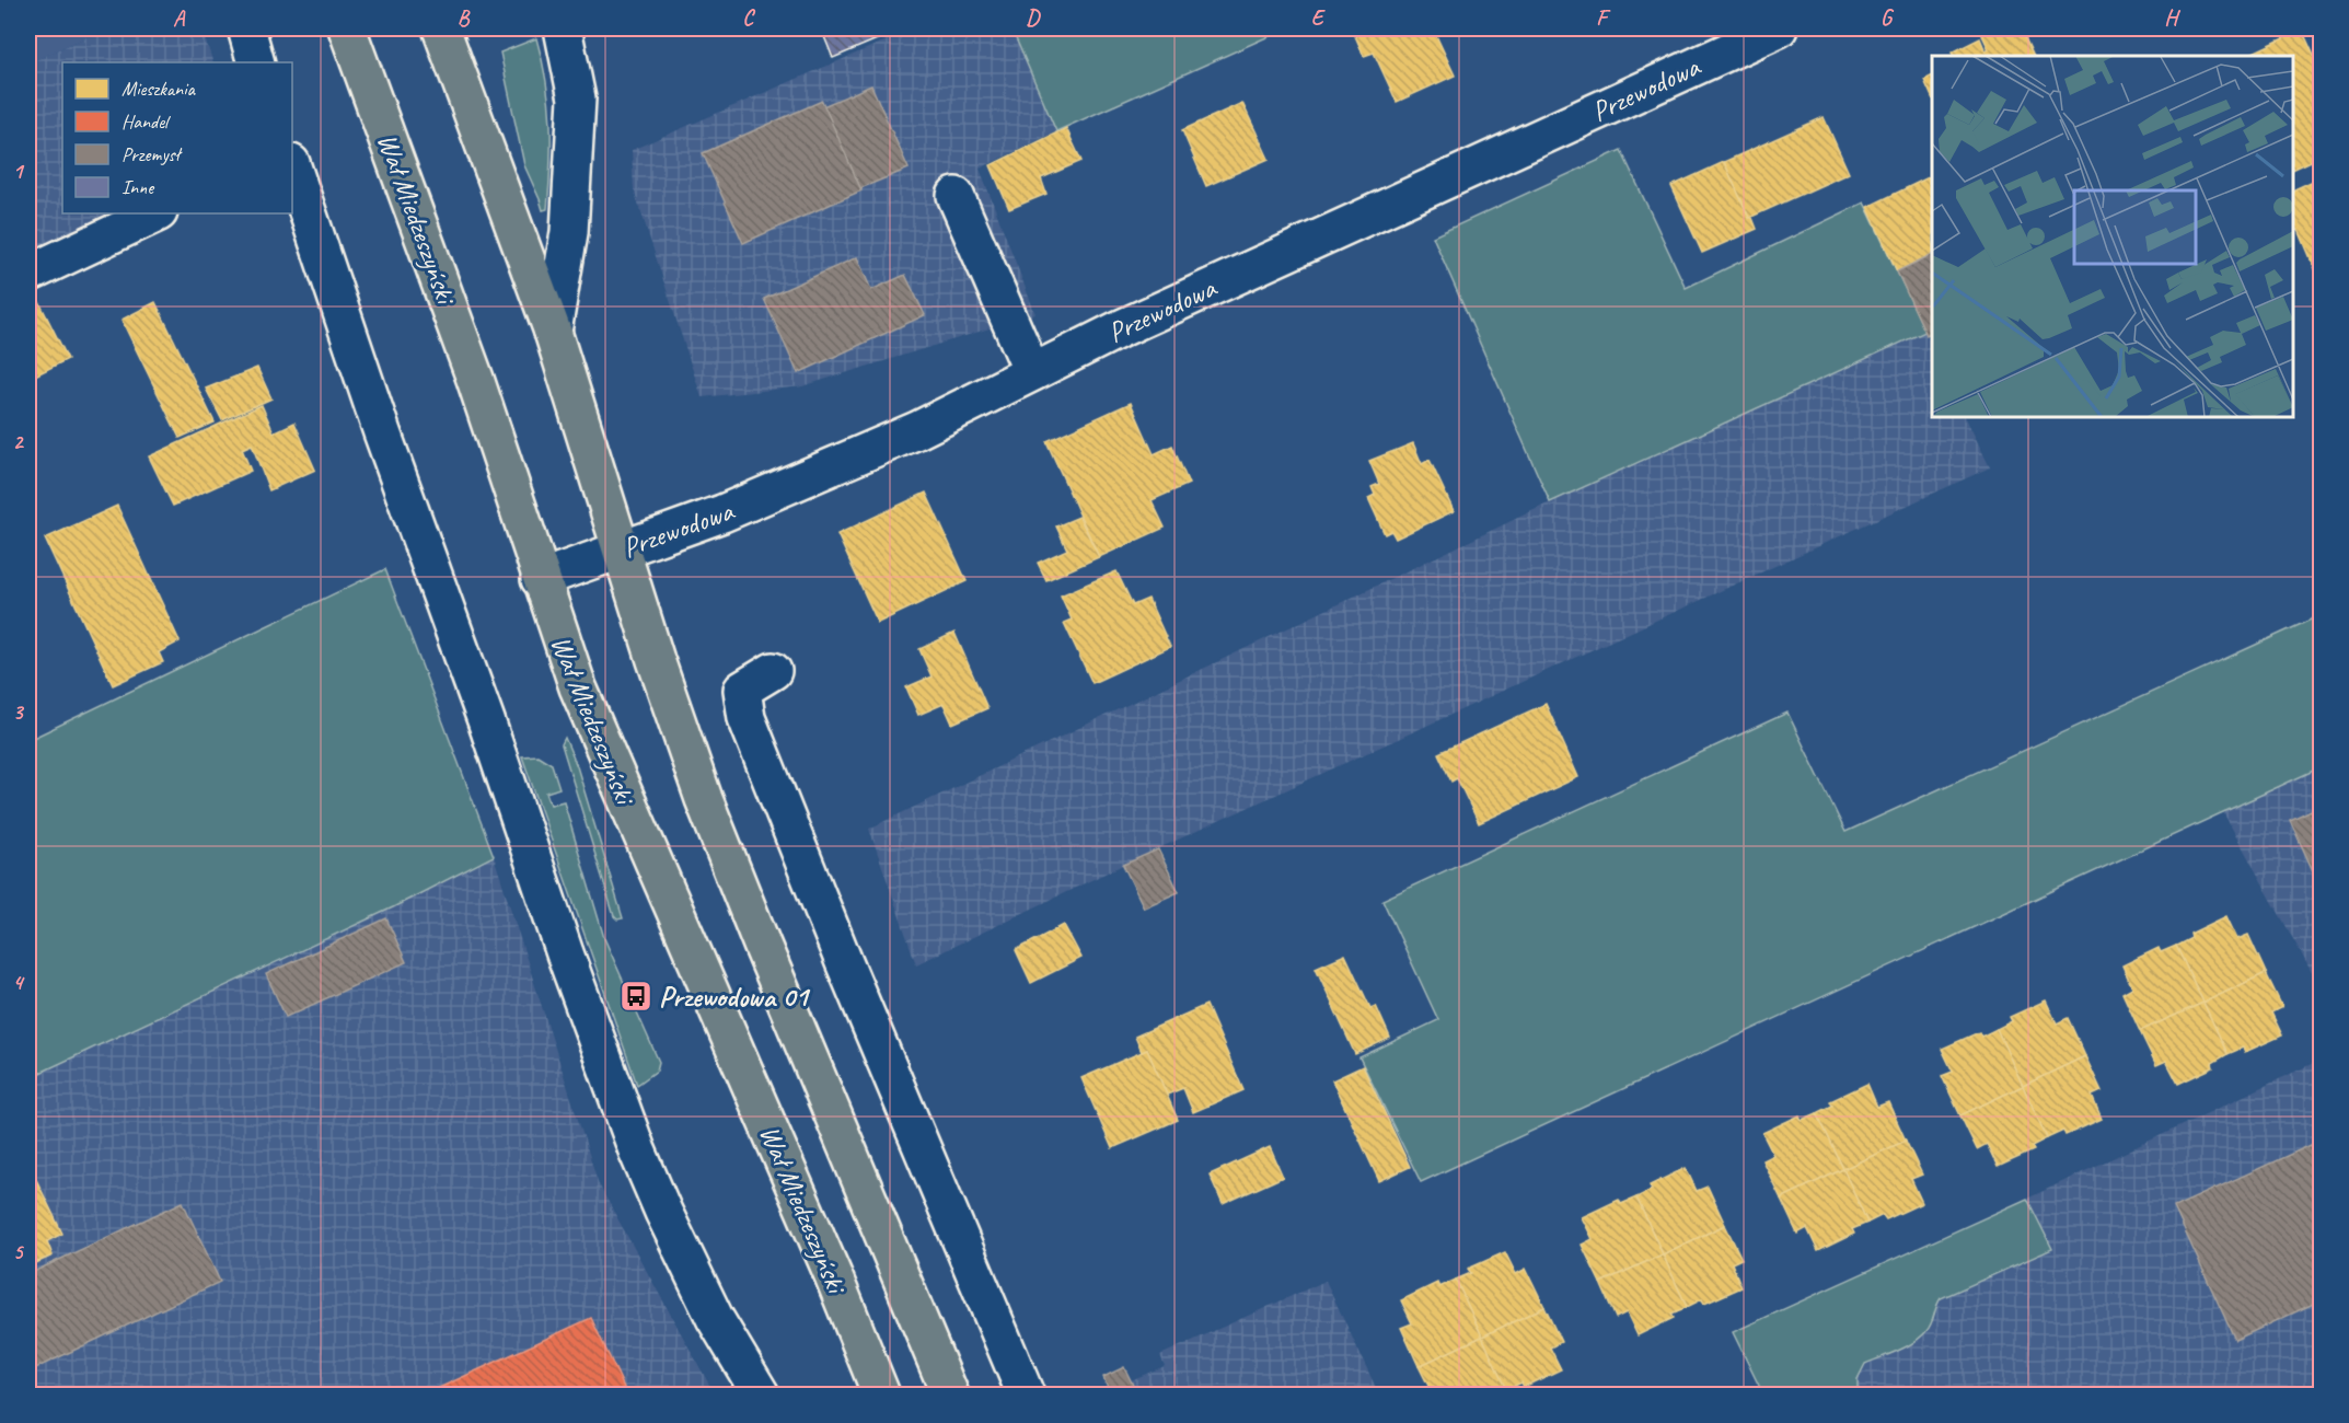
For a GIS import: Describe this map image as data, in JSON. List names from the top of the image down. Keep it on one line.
{"streets":{"main road":["Wał Miedzeszyński"],"street":["Przewodowa"]},"crossings":[["Przewodowa","Wał Miedzeszyński"]],"places":{"bus stop":["Przewodowa 01"]},"legend":["Mieszkania","Handel","Przemysł","Inne"],"grid":{"columns":["A","B","C","D","E","F","G","H"],"rows":["1","2","3","4","5"]}}
